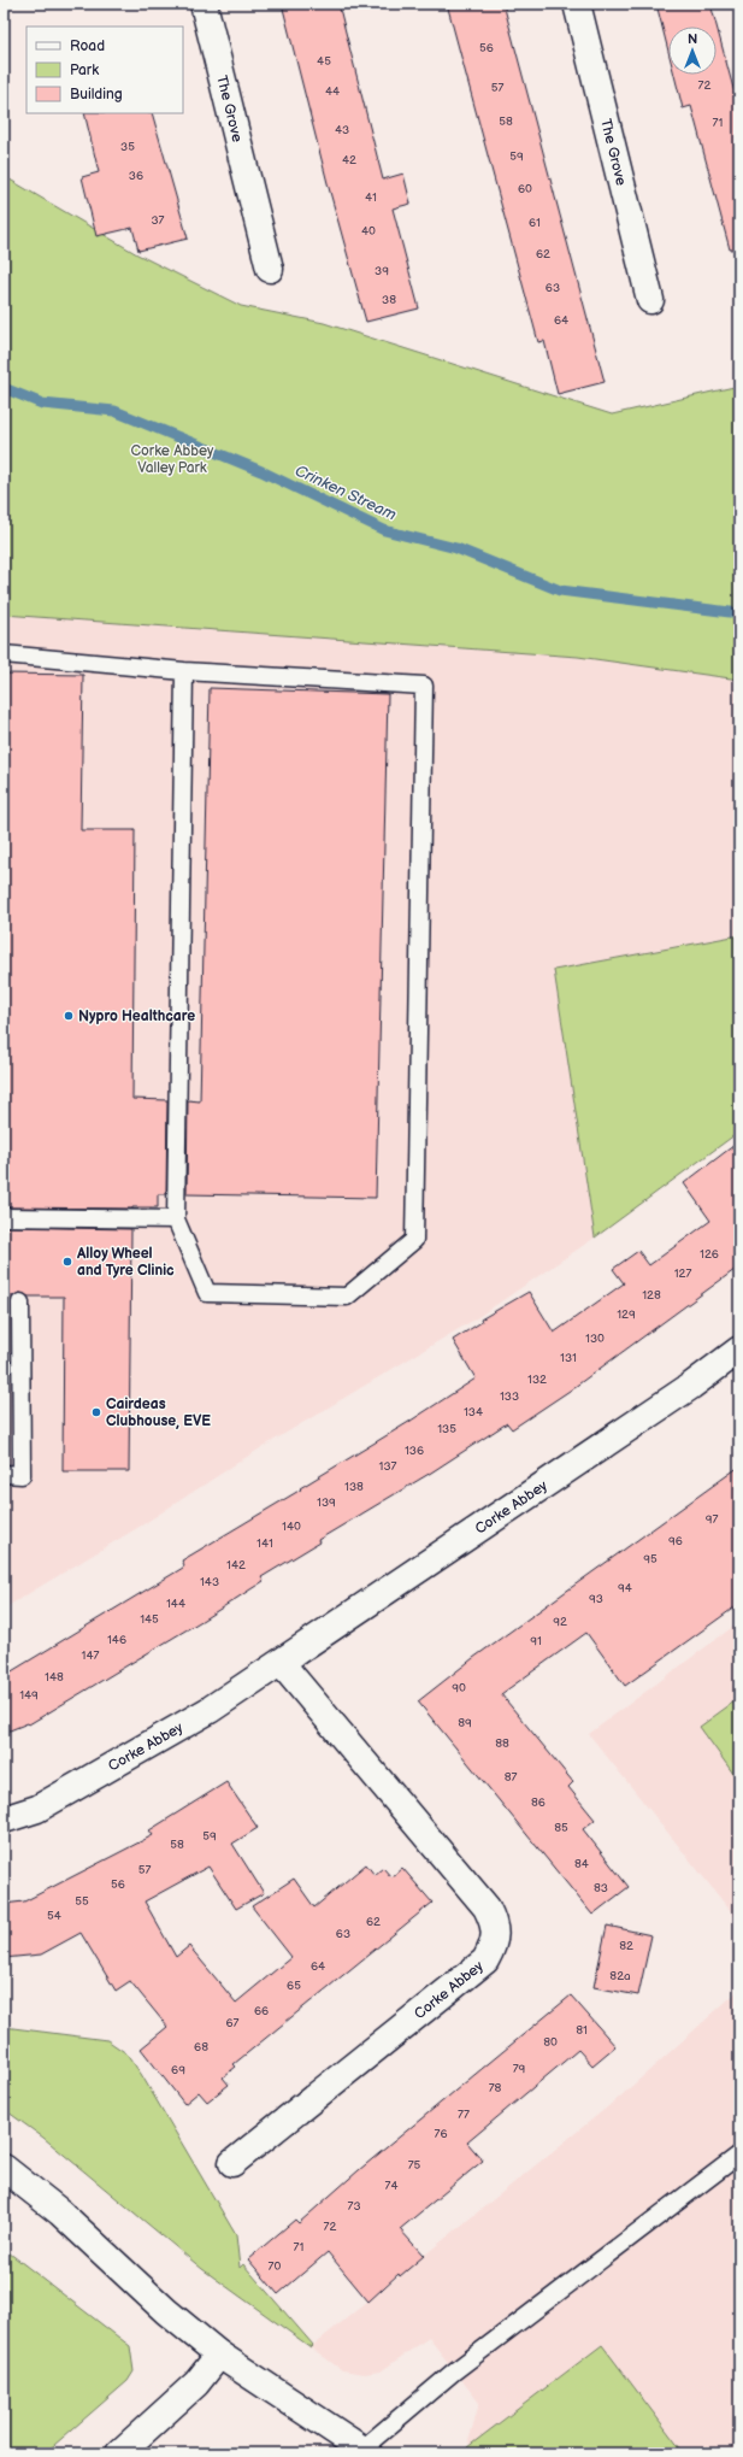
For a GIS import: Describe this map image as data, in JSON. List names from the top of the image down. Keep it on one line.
{"streets":{"street":["The Grove","Corke Abbey"]},"water":["Crinken Stream"],"parks":["Corke Abbey Valley Park"],"places":["Nypro Healthcare","Alloy Wheel and Tyre Clinic","Cairdeas Clubhouse, EVE"],"house_numbers":["56","45","72","57","44","58","71","43","35","59","42","36","60","41","37","61","40","62","39","63","38","64","126","127","128","129","130","131","132","133","134","135","136","137","138","139","97","140","96","141","95","142","143","94","93","144","145","92","146","91","147","148","90","149","89","88","87","86","85","59","58","84","57","56","83","55","54","62","63","82","64","82a","65","66","67","81","80","68","79","69","78","77","76","75","74","73","72","71","70"],"legend":["Road","Park","Building"],"north":"top"}
